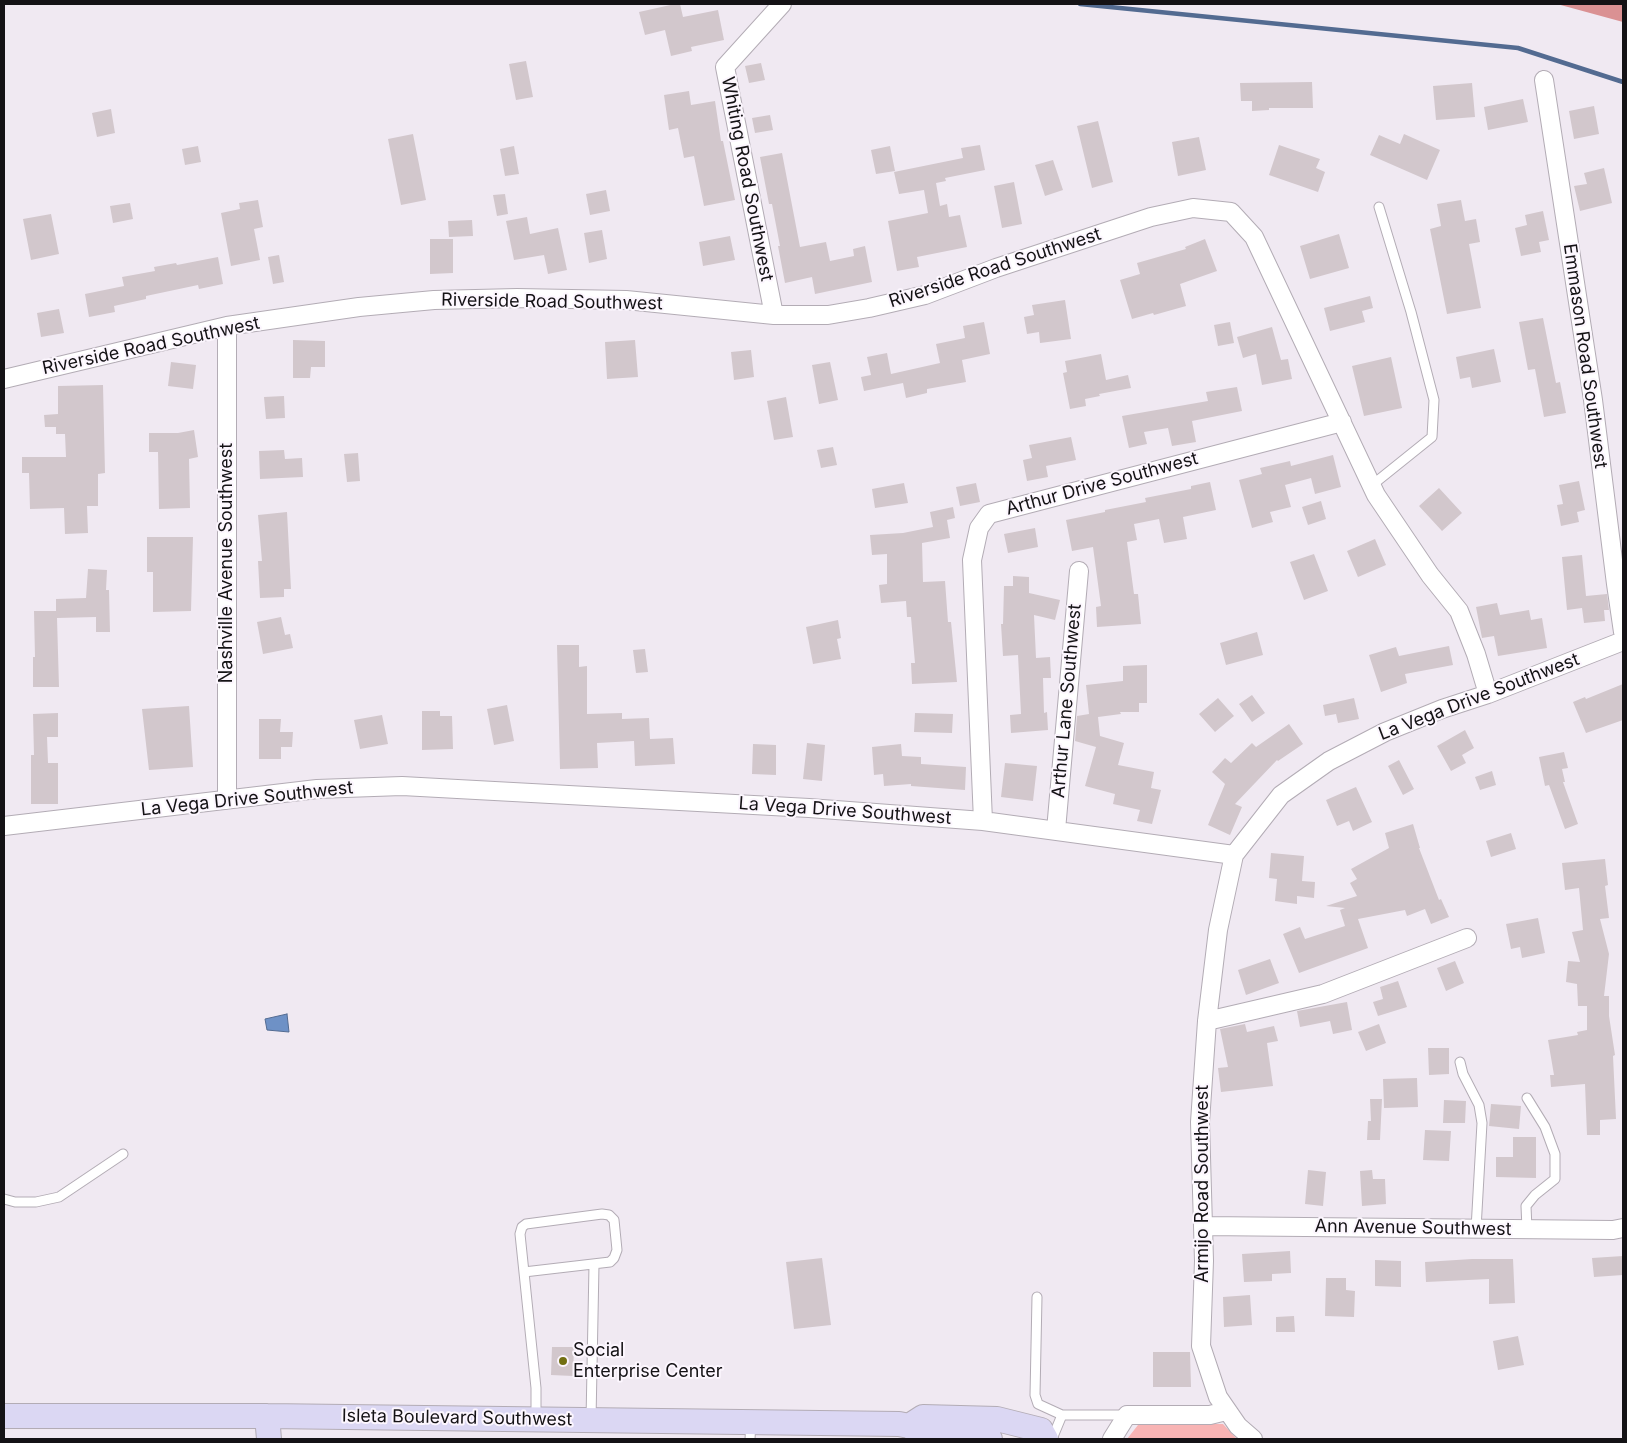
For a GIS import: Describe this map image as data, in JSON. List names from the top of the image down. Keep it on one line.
{"streets":{"main road":["Isleta Boulevard Southwest"],"street":["Whiting Road Southwest","Riverside Road Southwest","Emmason Road Southwest","Arthur Drive Southwest","Nashville Avenue Southwest","La Vega Drive Southwest","Arthur Lane Southwest","Armijo Road Southwest","Ann Avenue Southwest"]},"crossings":[["Whiting Road Southwest","Riverside Road Southwest"],["Riverside Road Southwest","Arthur Drive Southwest"],["Riverside Road Southwest","Nashville Avenue Southwest"],["Riverside Road Southwest","La Vega Drive Southwest"],["Arthur Drive Southwest","La Vega Drive Southwest"],["Nashville Avenue Southwest","La Vega Drive Southwest"],["La Vega Drive Southwest","Arthur Lane Southwest"],["La Vega Drive Southwest","Armijo Road Southwest"],["Armijo Road Southwest","Ann Avenue Southwest"]],"places":["Social Enterprise Center"]}
